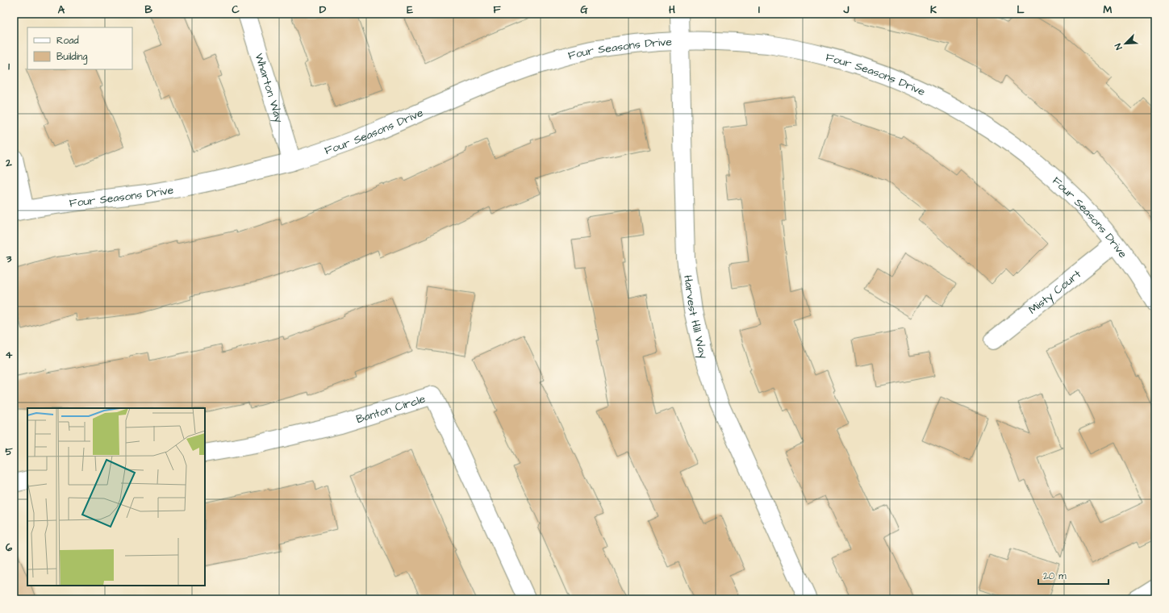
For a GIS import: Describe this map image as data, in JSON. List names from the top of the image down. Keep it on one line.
{"streets":{"street":["Four Seasons Drive","Wharton Way","Misty Court","Harvest Hill Way","Banton Circle"]},"crossings":[["Four Seasons Drive","Wharton Way"],["Four Seasons Drive","Misty Court"],["Four Seasons Drive","Harvest Hill Way"]],"legend":["Road","Building"],"scale_bar":"20 m","north":"bottom left","grid":{"columns":["A","B","C","D","E","F","G","H","I","J","K","L","M"],"rows":["1","2","3","4","5","6"]}}
